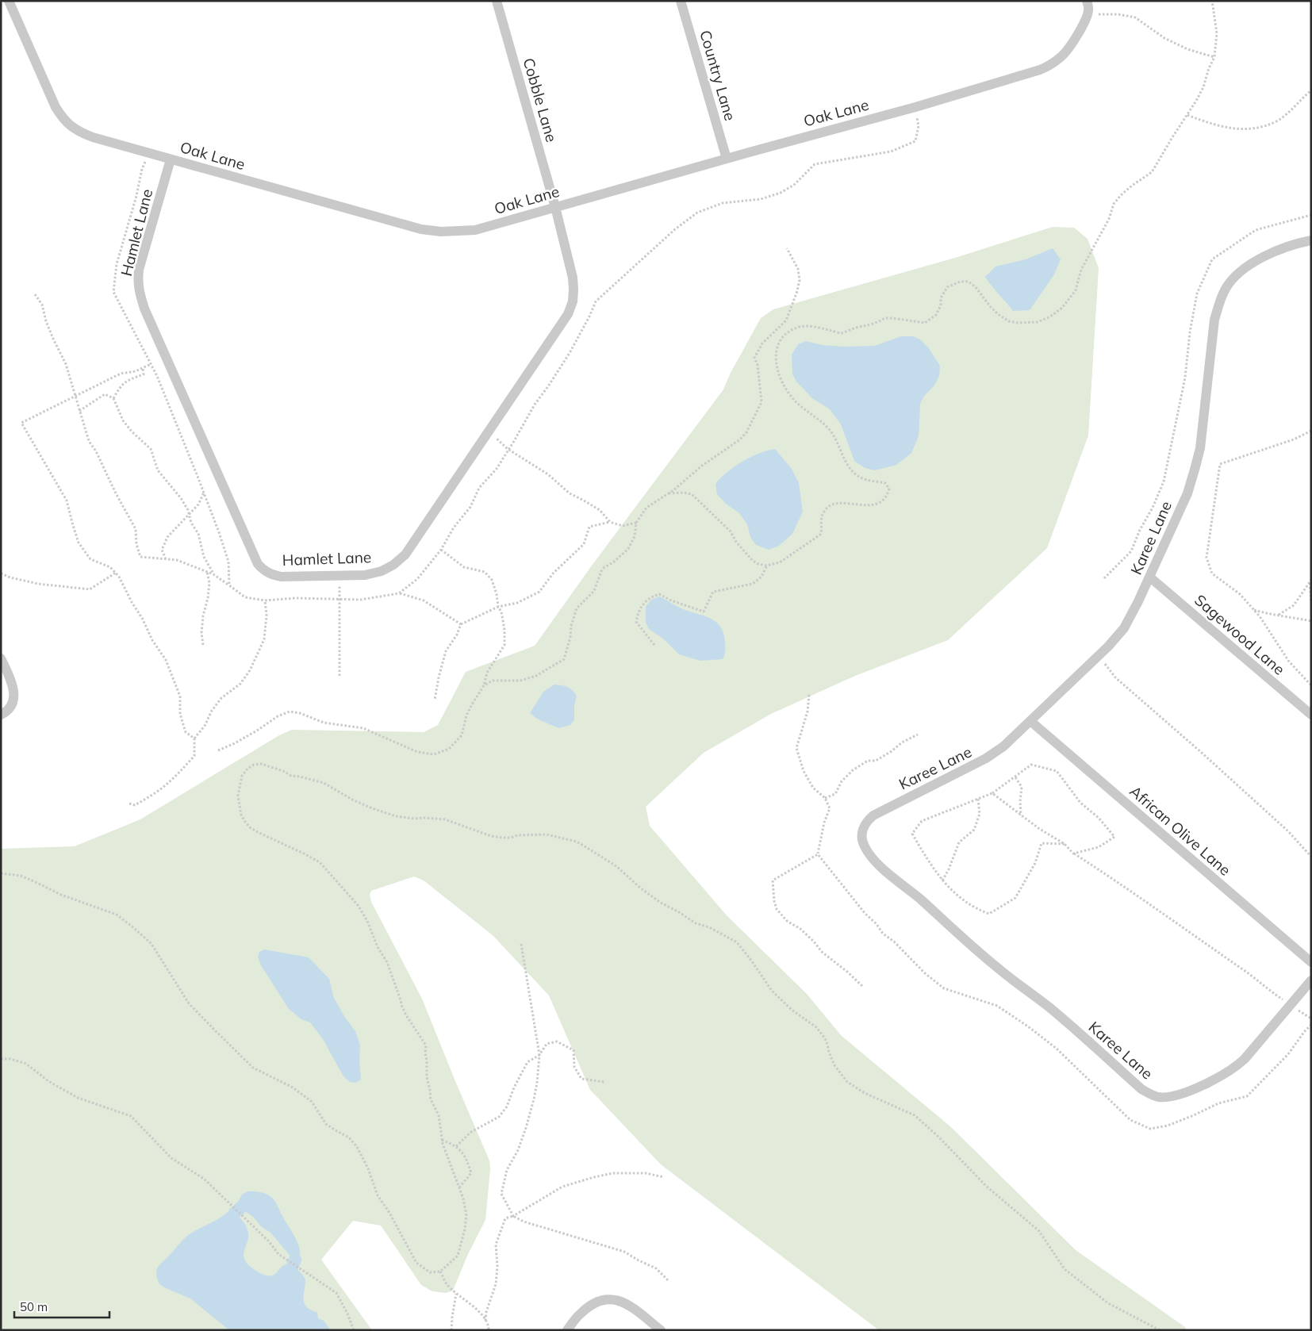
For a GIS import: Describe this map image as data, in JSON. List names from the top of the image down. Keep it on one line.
{"streets":{"street":["Country Lane","Cobble Lane","Oak Lane","Hamlet Lane","Karee Lane","Sagewood Lane","African Olive Lane"]},"crossings":[["Country Lane","Oak Lane"],["Cobble Lane","Oak Lane"],["Cobble Lane","Hamlet Lane"],["Oak Lane","Hamlet Lane"],["Karee Lane","Sagewood Lane"],["Karee Lane","African Olive Lane"]],"scale_bar":"50 m"}
